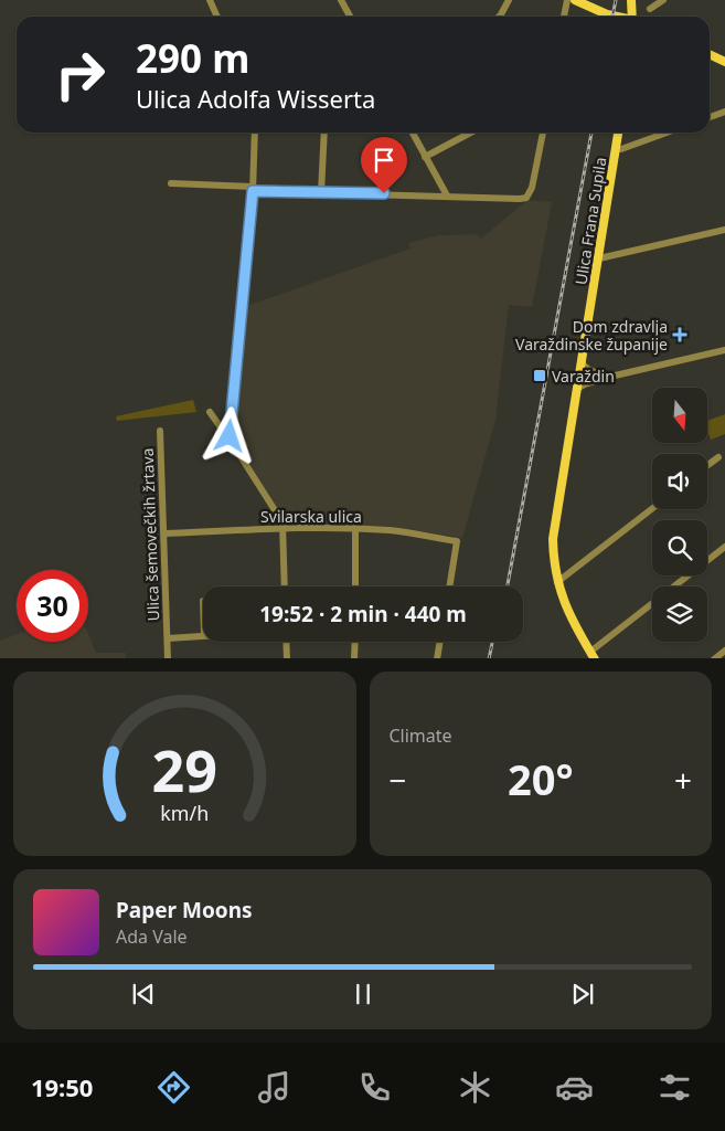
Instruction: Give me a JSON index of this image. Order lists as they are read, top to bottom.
{
  "streets": {
    "main road": ["Ulica Frana Supila"],
    "street": ["Svilarska ulica", "Ulica šemovečkih žrtava"]
  },
  "crossings": [
    ["Svilarska ulica", "Ulica šemovečkih žrtava"]
  ],
  "places": {
    "health": ["Dom zdravlja Varaždinske županije"],
    "transit": ["Varaždin"]
  },
  "north": "bottom",
  "page": {
    "turn": ["290 m", "Ulica Adolfa Wisserta"],
    "limit": "30",
    "trip": "19:52 · 2 min · 440 m",
    "tile": "Climate",
    "heat": ["−", "20°", "+"],
    "song": ["Paper Moons", "Ada Vale"],
    "tabs": "19:50",
    "gauge": ["29", "km/h"]
  }
}
